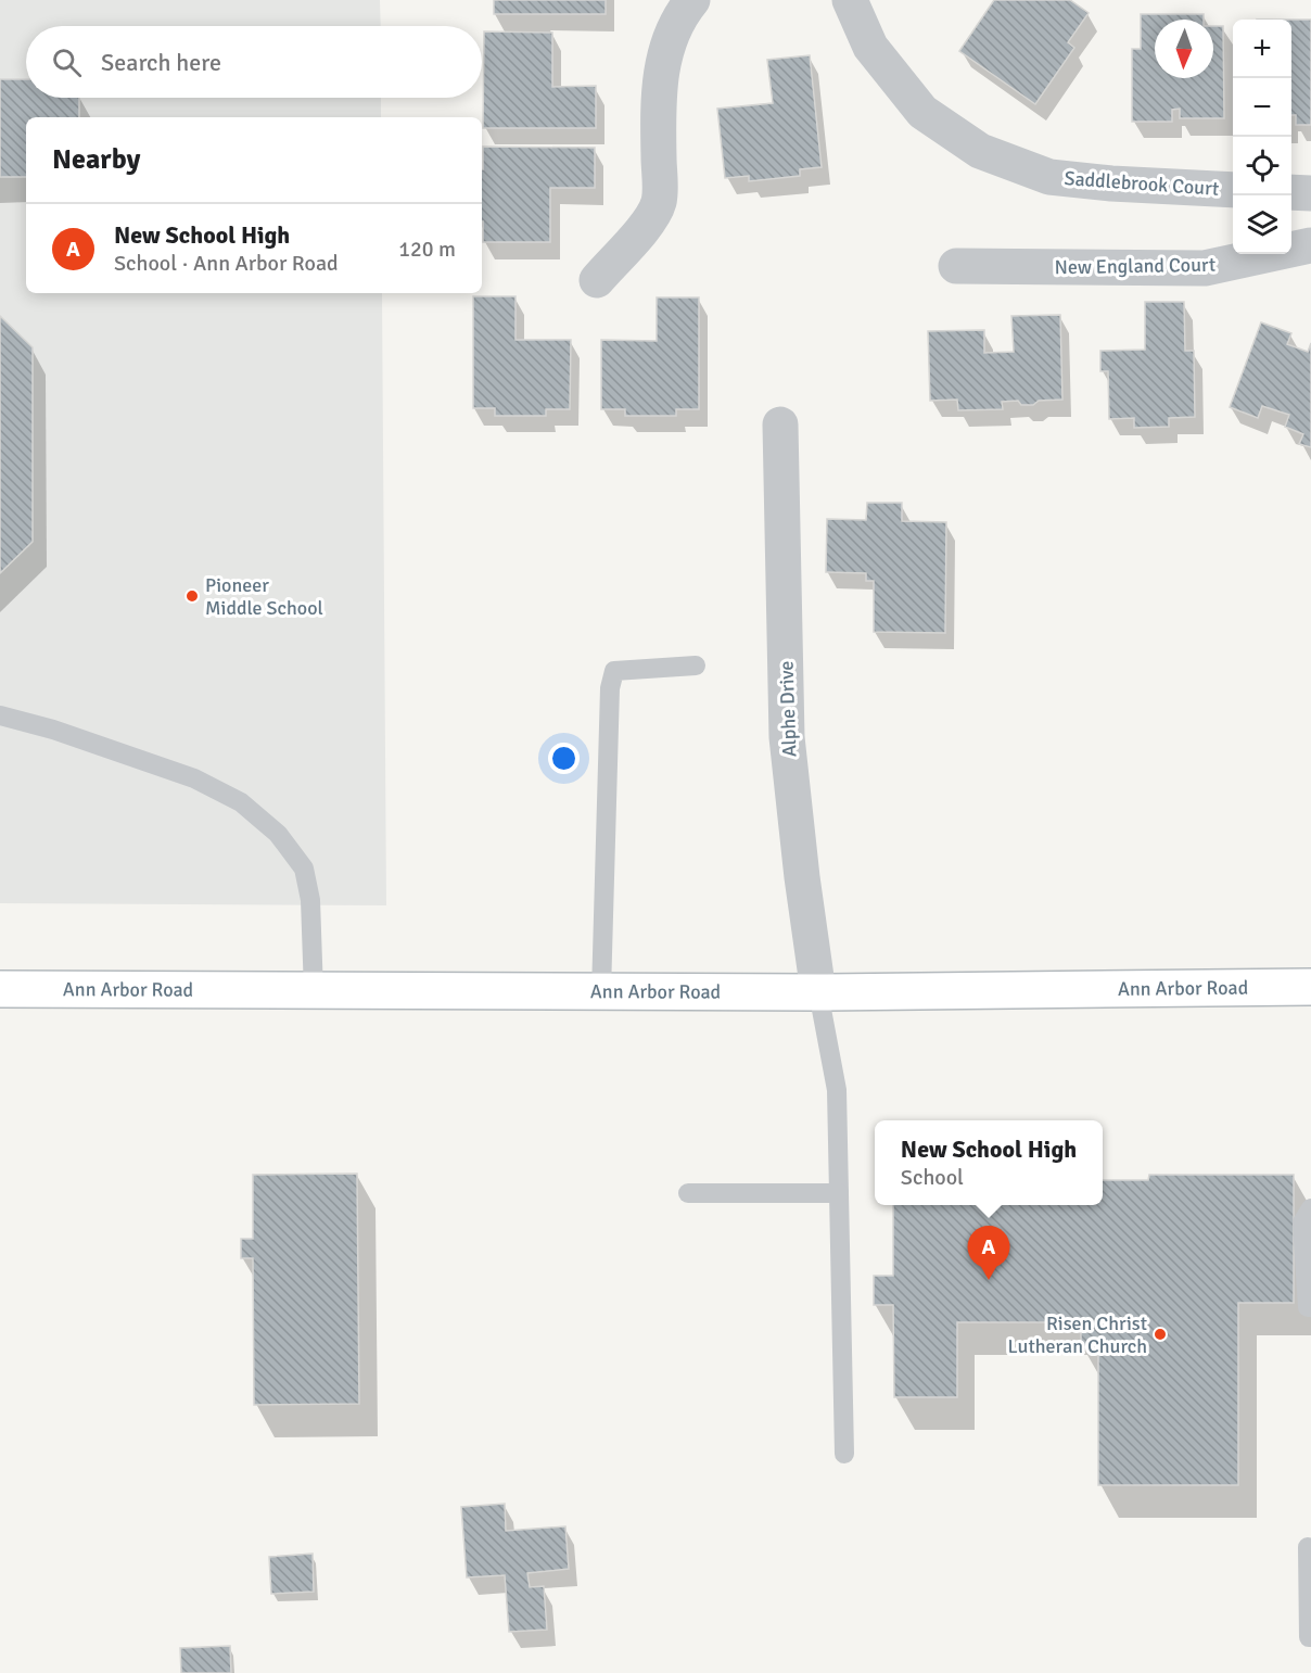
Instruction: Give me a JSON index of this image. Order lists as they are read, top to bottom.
{
  "streets": {
    "main road": ["Ann Arbor Road"],
    "street": ["Saddlebrook Court", "New England Court", "Alphe Drive"]
  },
  "crossings": [
    ["Alphe Drive", "Ann Arbor Road"]
  ],
  "places": ["Pioneer Middle School", "Risen Christ Lutheran Church"],
  "north": "bottom",
  "page": {
    "map_buttons": ["+", "−"],
    "search": "Search here",
    "heading": "Nearby",
    "list": [
      {
        "mark": "A",
        "name": "New School High",
        "note": "School · Ann Arbor Road",
        "value": "120 m"
      }
    ],
    "popup": ["New School High", "School"],
    "pins": "A"
  }
}
